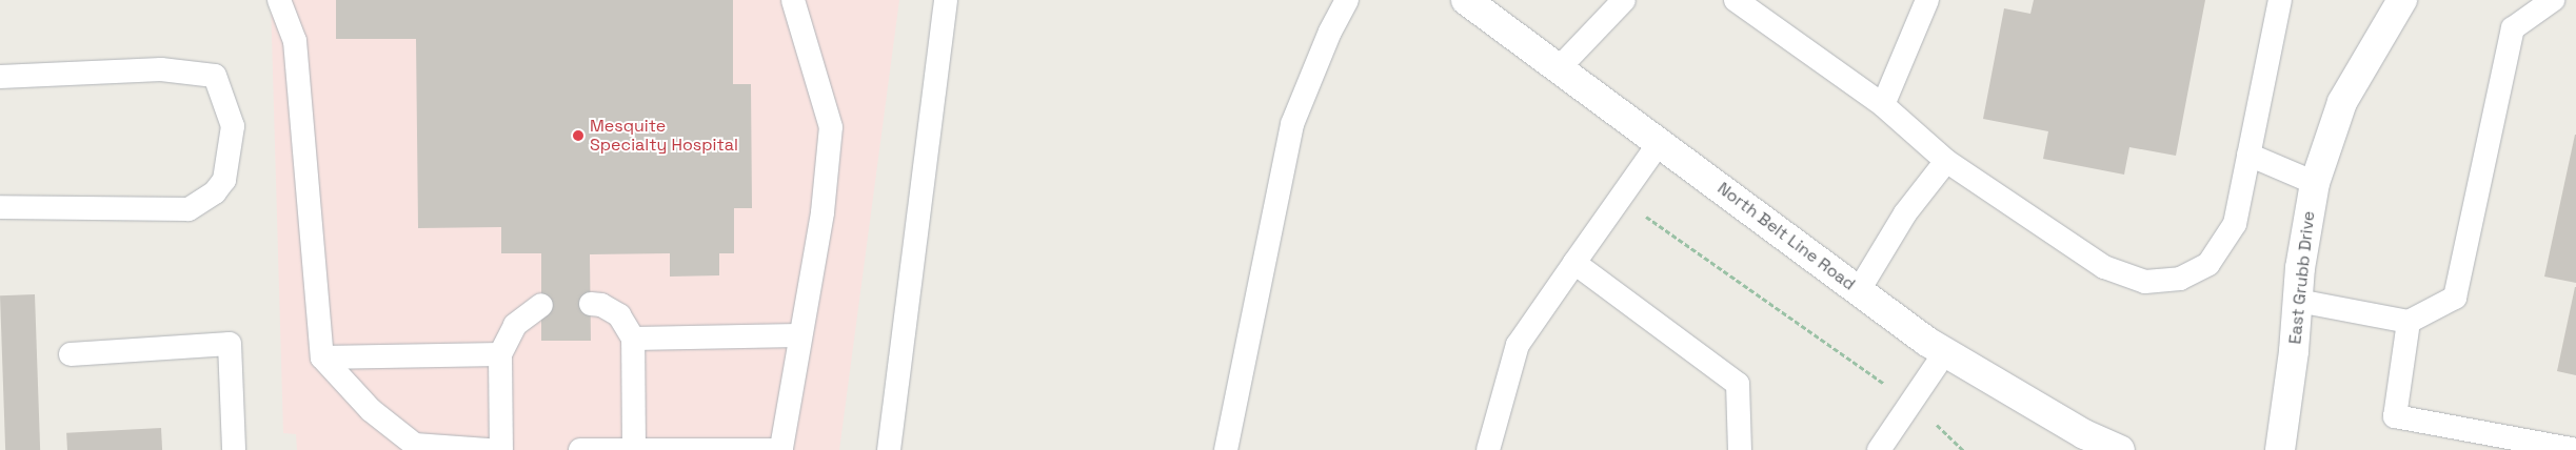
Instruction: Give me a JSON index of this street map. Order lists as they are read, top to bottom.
{
  "streets": {
    "street": ["North Belt Line Road", "East Grubb Drive"]
  },
  "places": ["Mesquite Specialty Hospital"]
}
